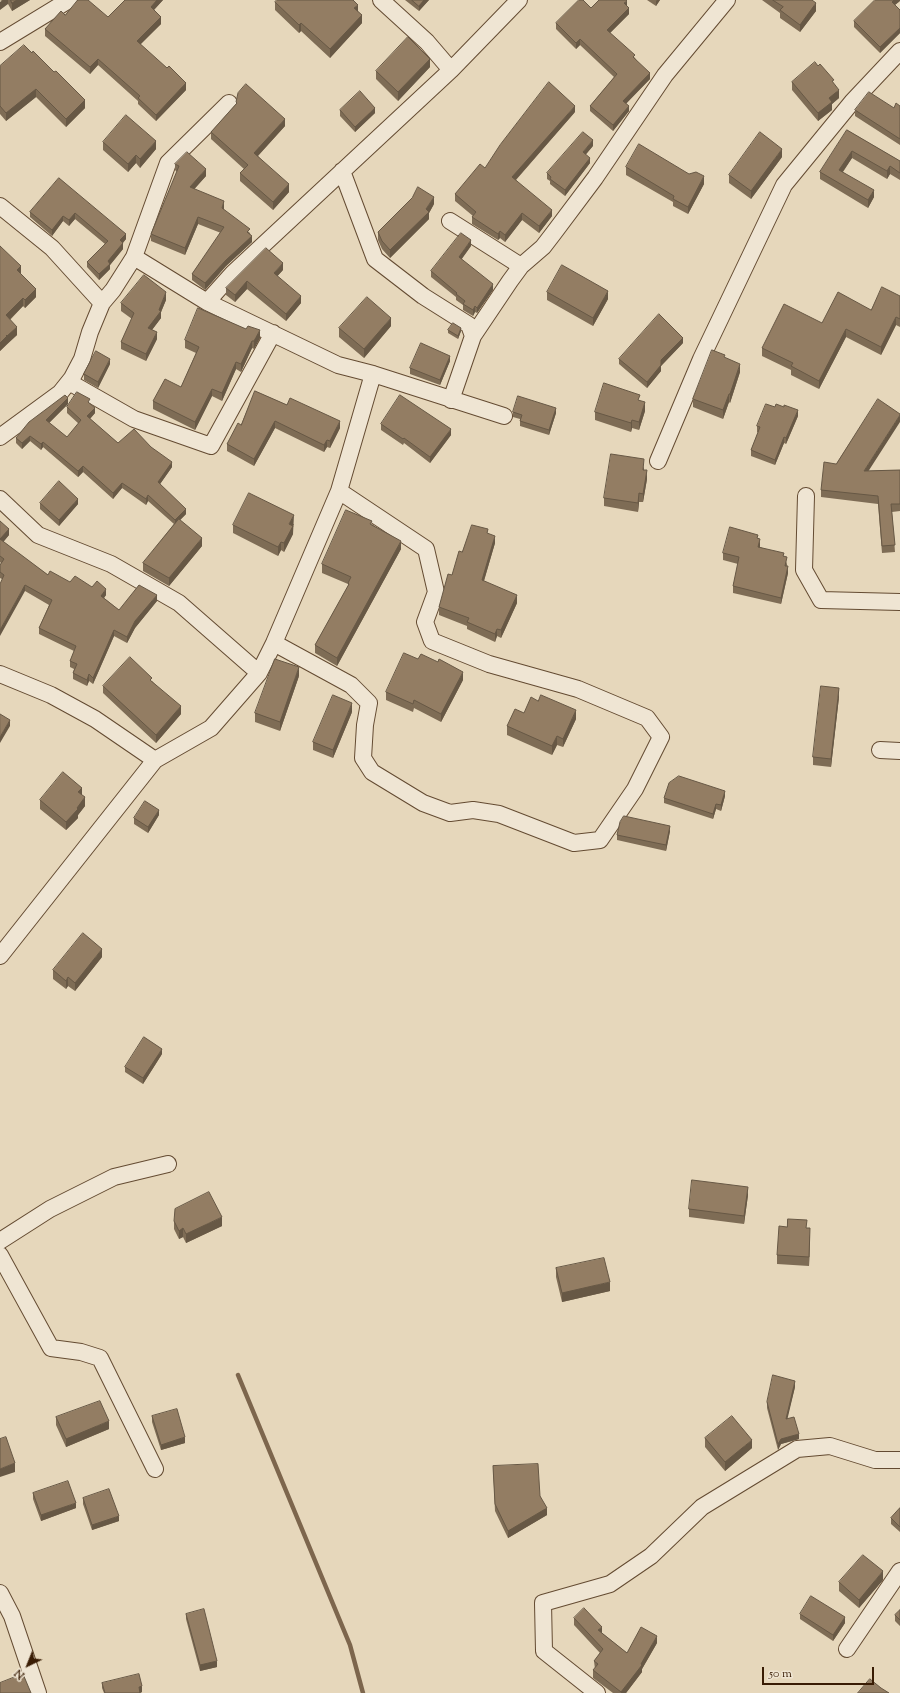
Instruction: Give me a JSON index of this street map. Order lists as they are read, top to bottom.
{
  "scale_bar": "50 m",
  "north": "bottom left"
}
